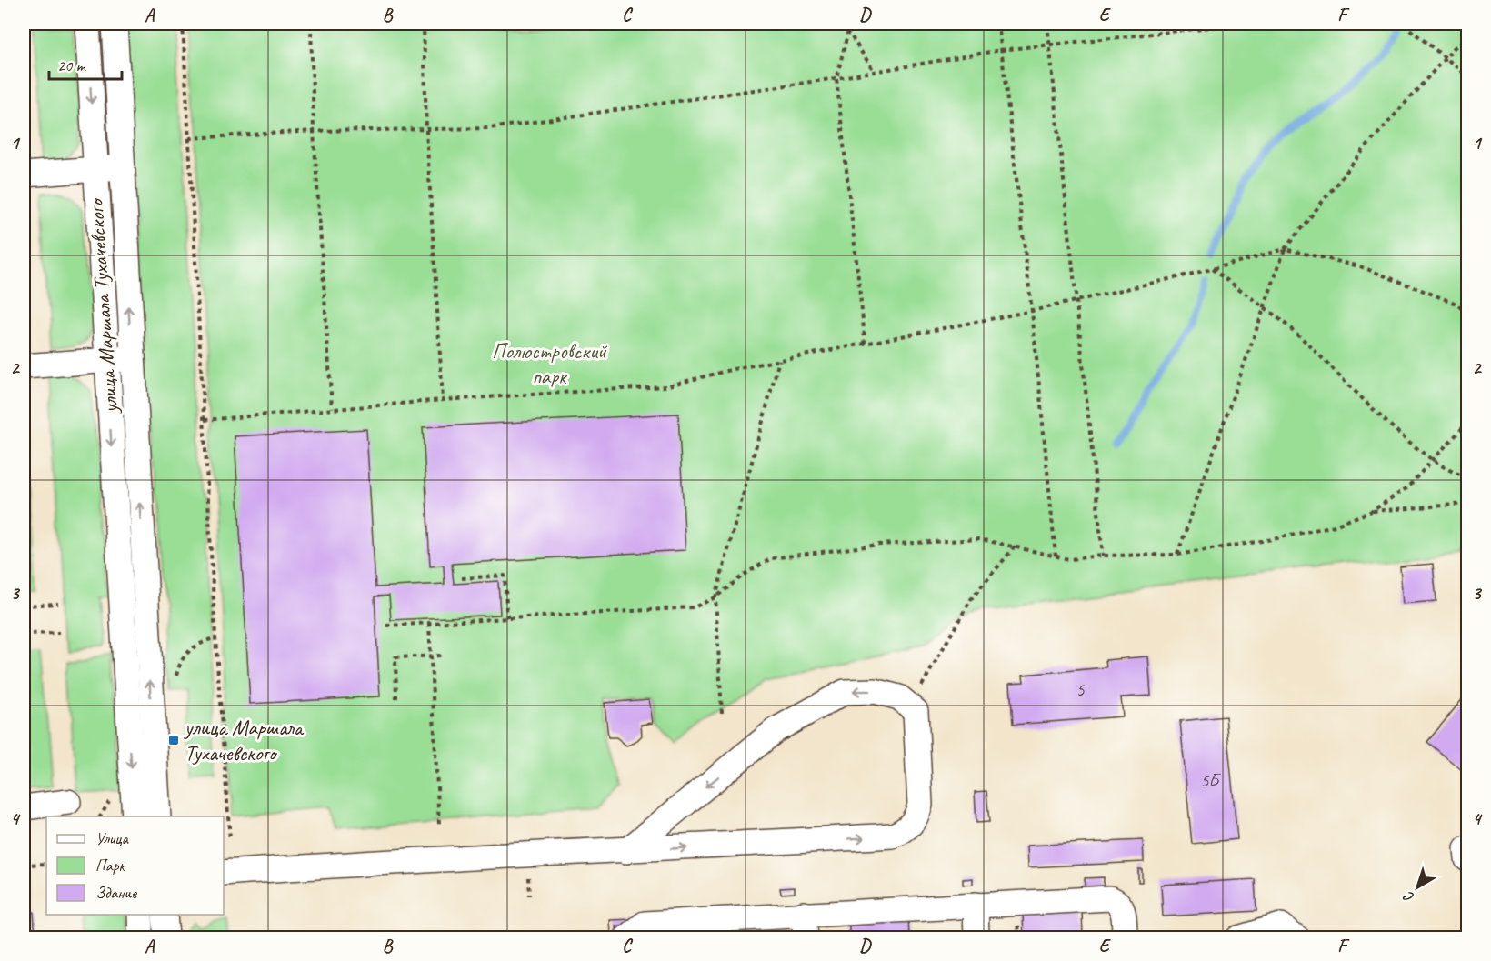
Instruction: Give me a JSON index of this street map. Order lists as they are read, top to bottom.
{
  "streets": {
    "street": ["улица Маршала Тухачевского"]
  },
  "parks": ["Полюстровский парк"],
  "places": {
    "transit": ["улица Маршала Тухачевского"]
  },
  "house_numbers": ["5", "5Б"],
  "legend": ["Улица", "Парк", "Здание"],
  "scale_bar": "20 m",
  "north": "bottom left",
  "grid": {
    "columns": [
      "A",
      "B",
      "C",
      "D",
      "E",
      "F"
    ],
    "rows": [
      "1",
      "2",
      "3",
      "4"
    ]
  }
}
